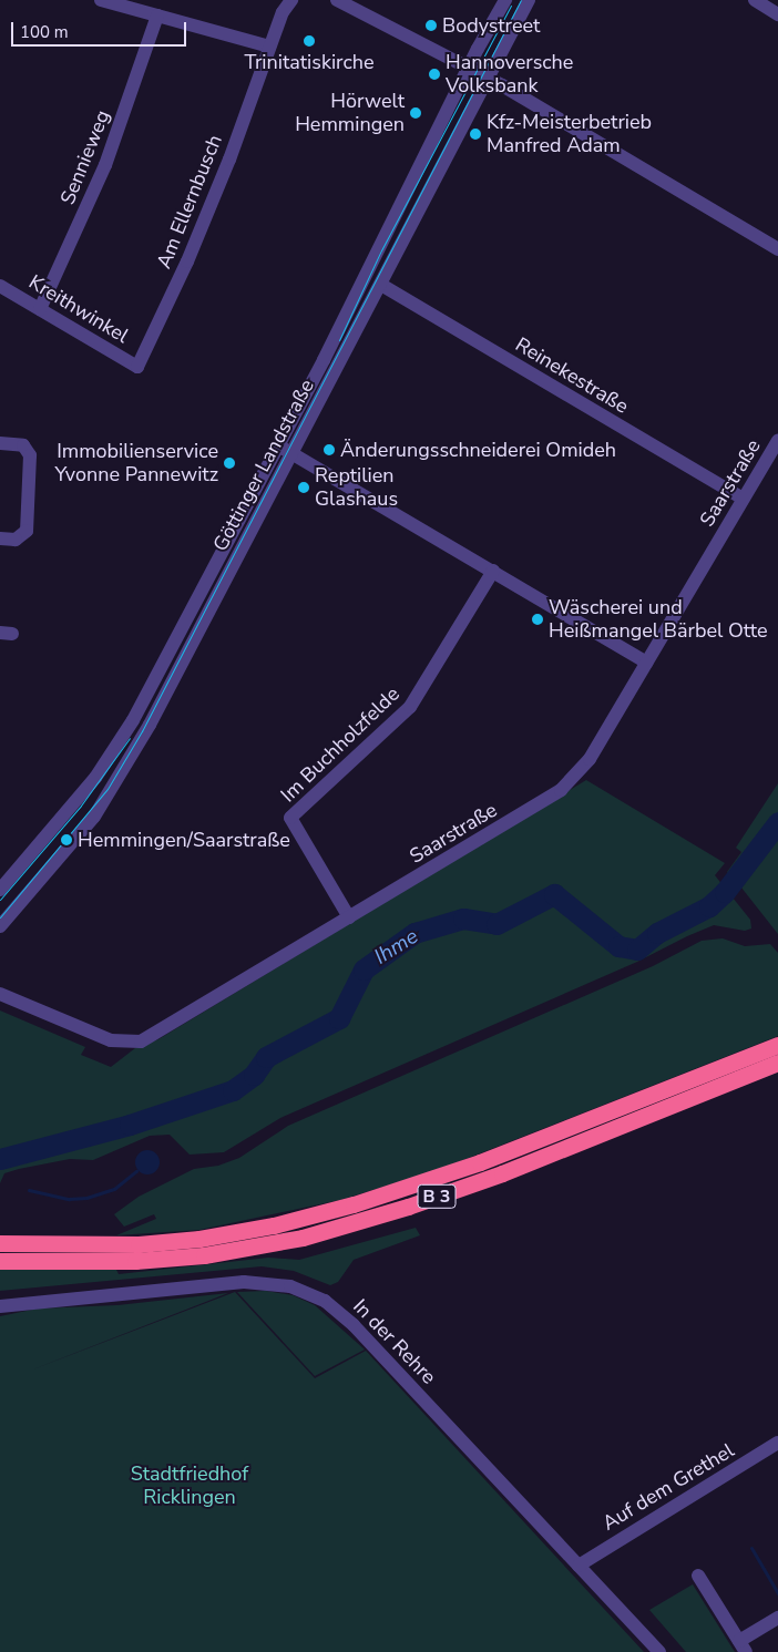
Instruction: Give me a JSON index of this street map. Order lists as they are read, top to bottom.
{
  "streets": {
    "highway": ["B 3"],
    "street": [
      "Sennieweg",
      "Am Ellernbusch",
      "Kreithwinkel",
      "Reinekestraße",
      "Göttinger Landstraße",
      "Saarstraße",
      "Im Buchholzfelde",
      "In der Rehre",
      "Auf dem Grethel"
    ]
  },
  "crossings": [
    ["Sennieweg", "Kreithwinkel"],
    ["Am Ellernbusch", "Kreithwinkel"],
    ["Reinekestraße", "Göttinger Landstraße"],
    ["Reinekestraße", "Saarstraße"],
    ["Saarstraße", "Im Buchholzfelde"],
    ["In der Rehre", "Auf dem Grethel"]
  ],
  "water": ["Ihme"],
  "parks": ["Stadtfriedhof Ricklingen"],
  "places": [
    "Bodystreet",
    "Trinitatiskirche",
    "Hannoversche Volksbank",
    "Hörwelt Hemmingen",
    "Kfz-Meisterbetrieb Manfred Adam",
    "Änderungsschneiderei Omideh",
    "Immobilienservice Yvonne Pannewitz",
    "Reptilien Glashaus",
    "Wäscherei und Heißmangel Bärbel Otte",
    "Hemmingen/Saarstraße"
  ],
  "scale_bar": "100 m"
}
